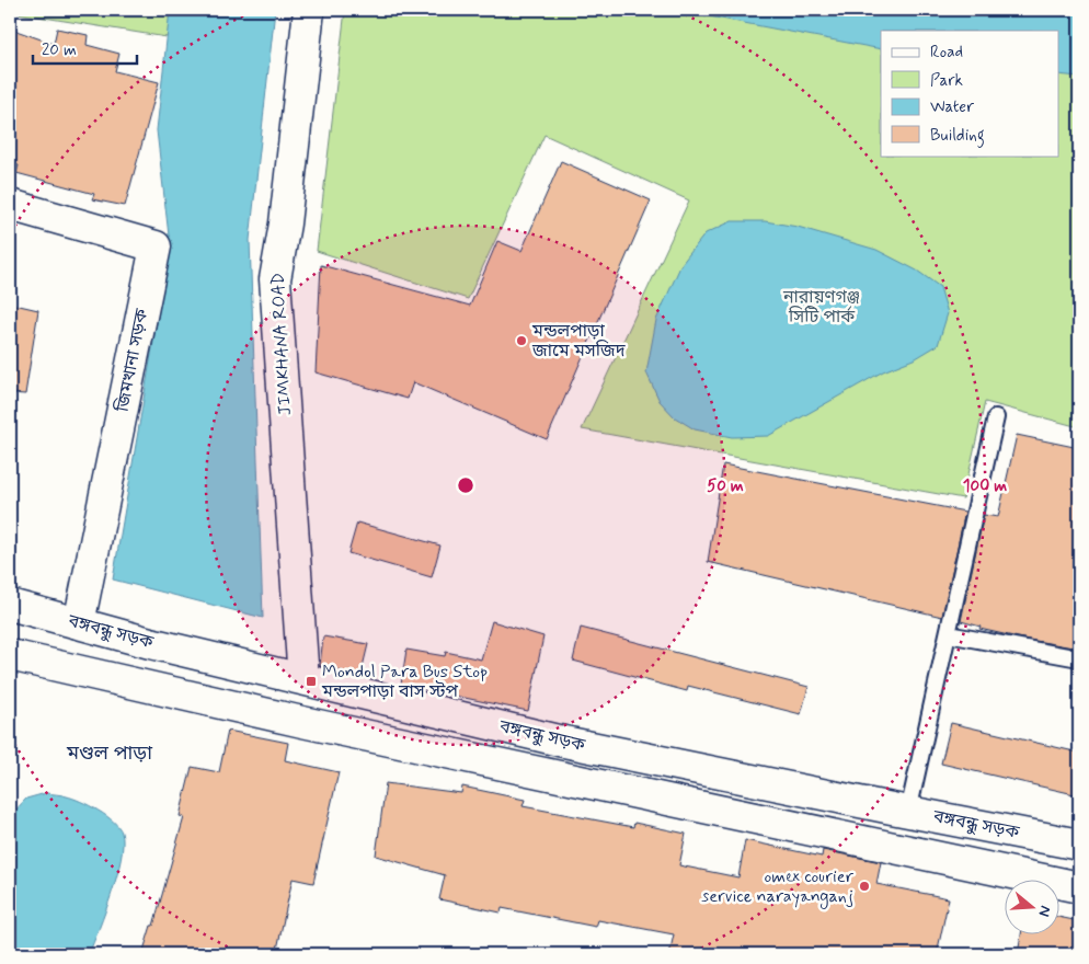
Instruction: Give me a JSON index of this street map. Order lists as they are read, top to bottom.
{
  "streets": {
    "main road": ["JIMKHANA ROAD", "জিমখানা সড়ক", "বঙ্গবন্ধু সড়ক"]
  },
  "crossings": [
    ["JIMKHANA ROAD", "বঙ্গবন্ধু সড়ক"],
    ["জিমখানা সড়ক", "বঙ্গবন্ধু সড়ক"]
  ],
  "districts": ["মণ্ডল পাড়া"],
  "parks": ["নারায়ণগঞ্জ সিটি পার্ক"],
  "places": {
    "other": ["মন্ডলপাড়া জামে মসজিদ", "omex courier service narayanganj"],
    "transit": ["Mondol Para Bus Stop মন্ডলপাড়া বাস স্টপ"]
  },
  "legend": [
    "Road",
    "Park",
    "Water",
    "Building"
  ],
  "scale_bar": "20 m",
  "north": "right",
  "rings": ["50 m", "100 m"]
}
